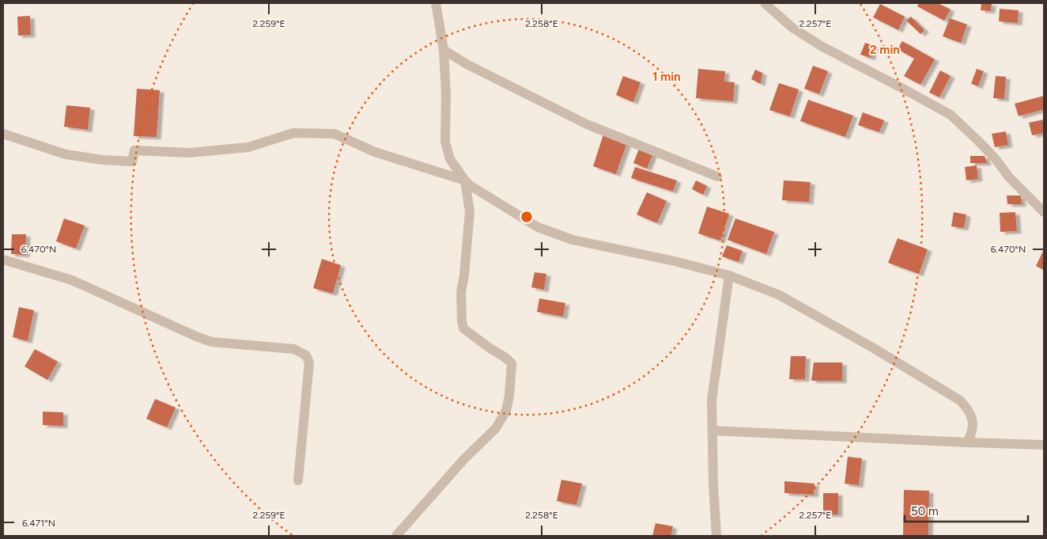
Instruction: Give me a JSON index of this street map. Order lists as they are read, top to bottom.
{
  "scale_bar": "50 m",
  "coordinates": [
    "2.259°E",
    "2.258°E",
    "2.257°E",
    "6.470°N",
    "6.471°N"
  ],
  "rings": ["2 min", "1 min"]
}
